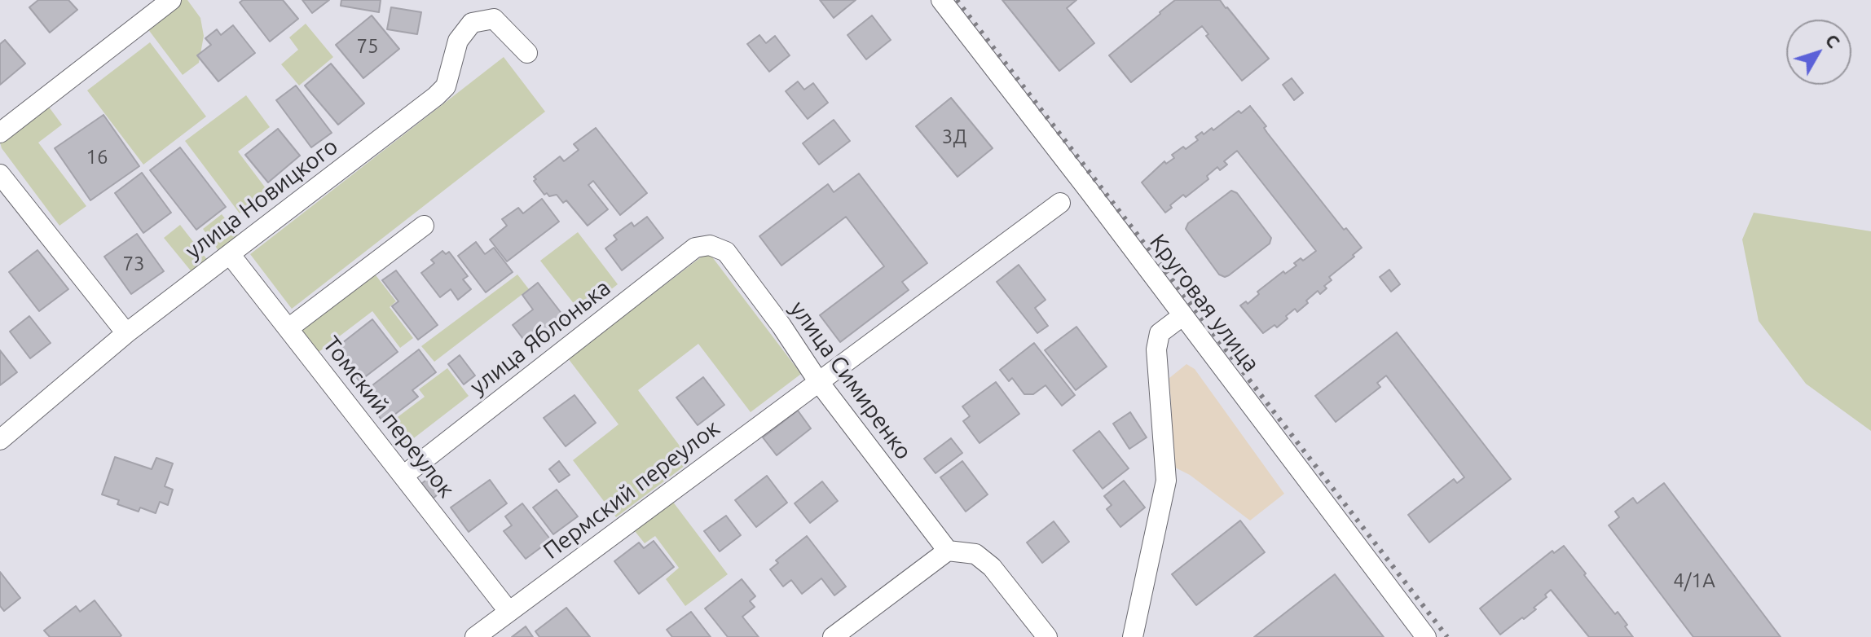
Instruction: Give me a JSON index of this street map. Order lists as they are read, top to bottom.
{
  "streets": {
    "street": [
      "улица Новицкого",
      "Круговая улица",
      "улица Яблонька",
      "улица Симиренко",
      "Томский переулок",
      "Пермский переулок"
    ]
  },
  "crossings": [
    ["улица Новицкого", "Томский переулок"],
    ["улица Яблонька", "улица Симиренко"],
    ["улица Яблонька", "Томский переулок"],
    ["улица Симиренко", "Пермский переулок"],
    ["Томский переулок", "Пермский переулок"]
  ],
  "house_numbers": [
    "75",
    "3Д",
    "16",
    "73",
    "4/1А"
  ],
  "north": "top right"
}
